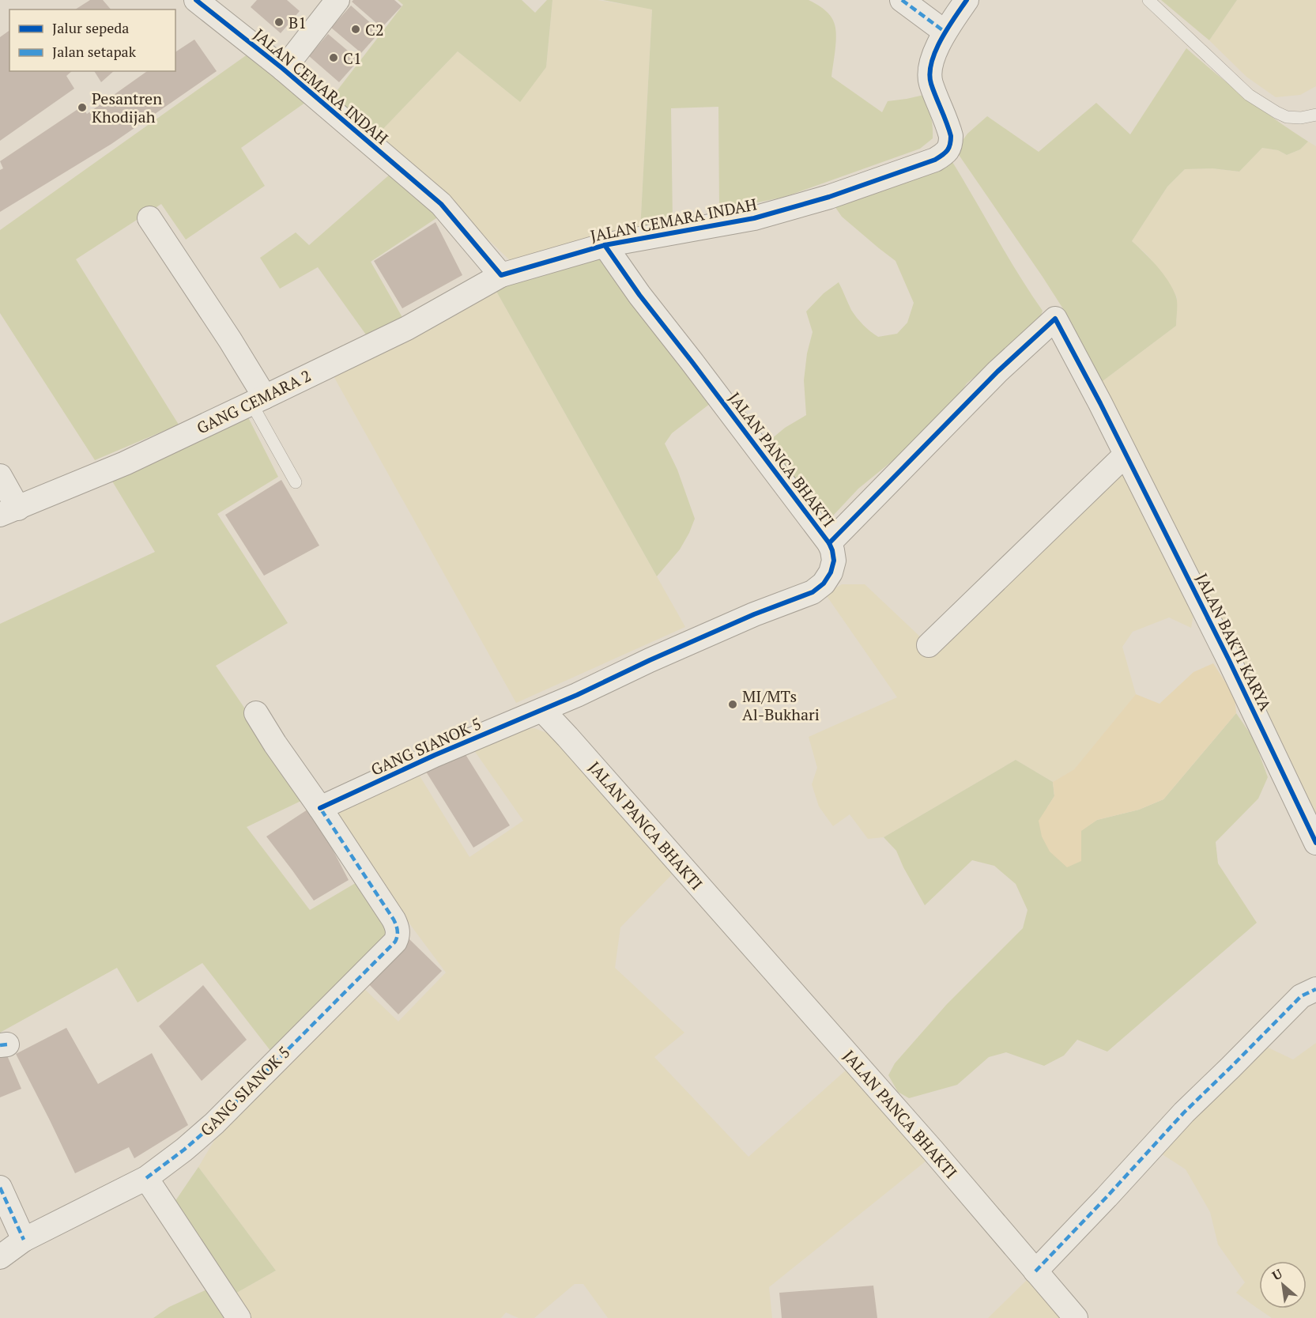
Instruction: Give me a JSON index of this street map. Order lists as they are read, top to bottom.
{
  "streets": {
    "street": [
      "JALAN CEMARA INDAH",
      "GANG CEMARA 2",
      "JALAN PANCA BHAKTI",
      "JALAN BAKTI KARYA",
      "GANG SIANOK 5"
    ]
  },
  "crossings": [
    ["JALAN CEMARA INDAH", "GANG CEMARA 2"],
    ["JALAN CEMARA INDAH", "JALAN PANCA BHAKTI"],
    ["JALAN PANCA BHAKTI", "JALAN BAKTI KARYA"],
    ["JALAN PANCA BHAKTI", "GANG SIANOK 5"]
  ],
  "places": [
    "B1",
    "C2",
    "C1",
    "Pesantren Khodijah",
    "MI/MTs Al-Bukhari"
  ],
  "legend": ["Jalur sepeda", "Jalan setapak"],
  "north": "top left"
}
